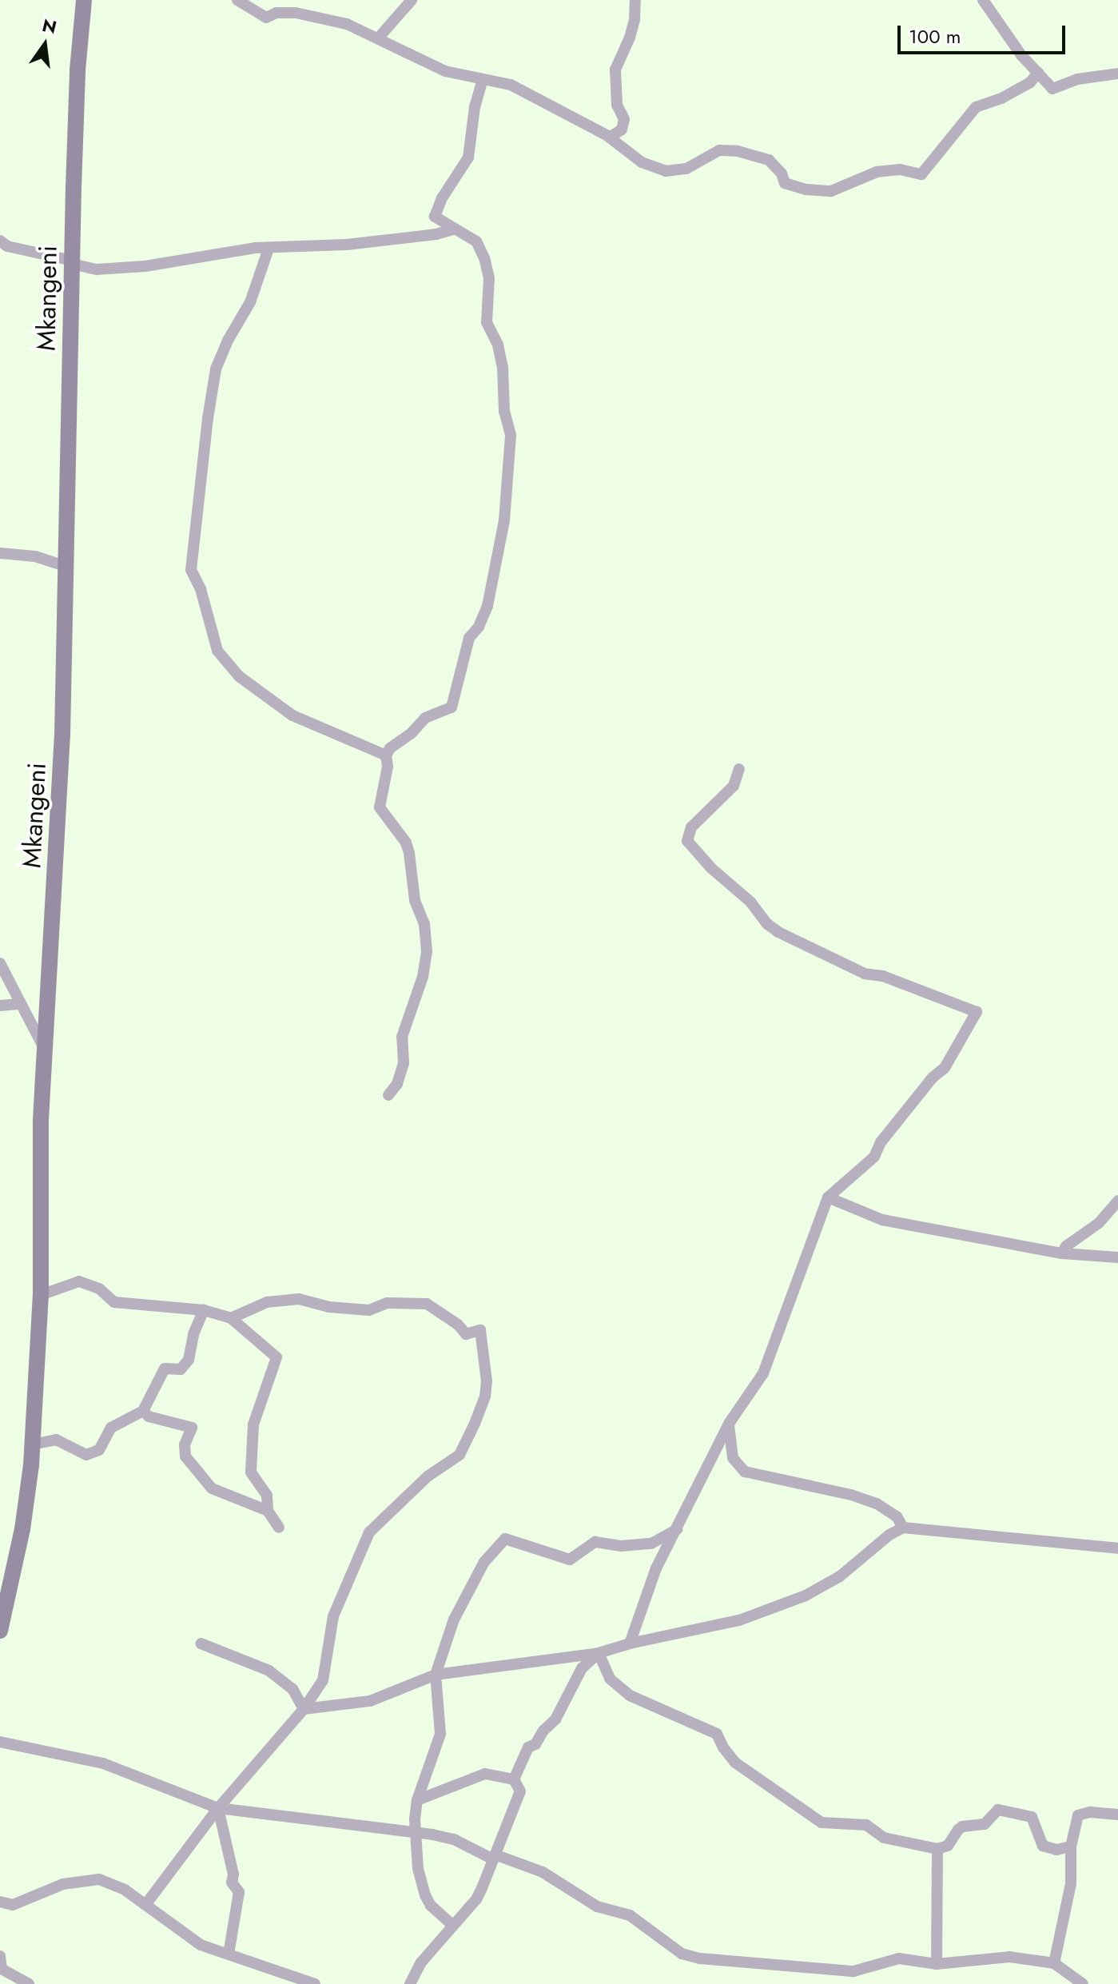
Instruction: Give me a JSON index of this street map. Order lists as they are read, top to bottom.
{
  "streets": {
    "street": ["Mkangeni"]
  },
  "scale_bar": "100 m",
  "north": "top"
}
